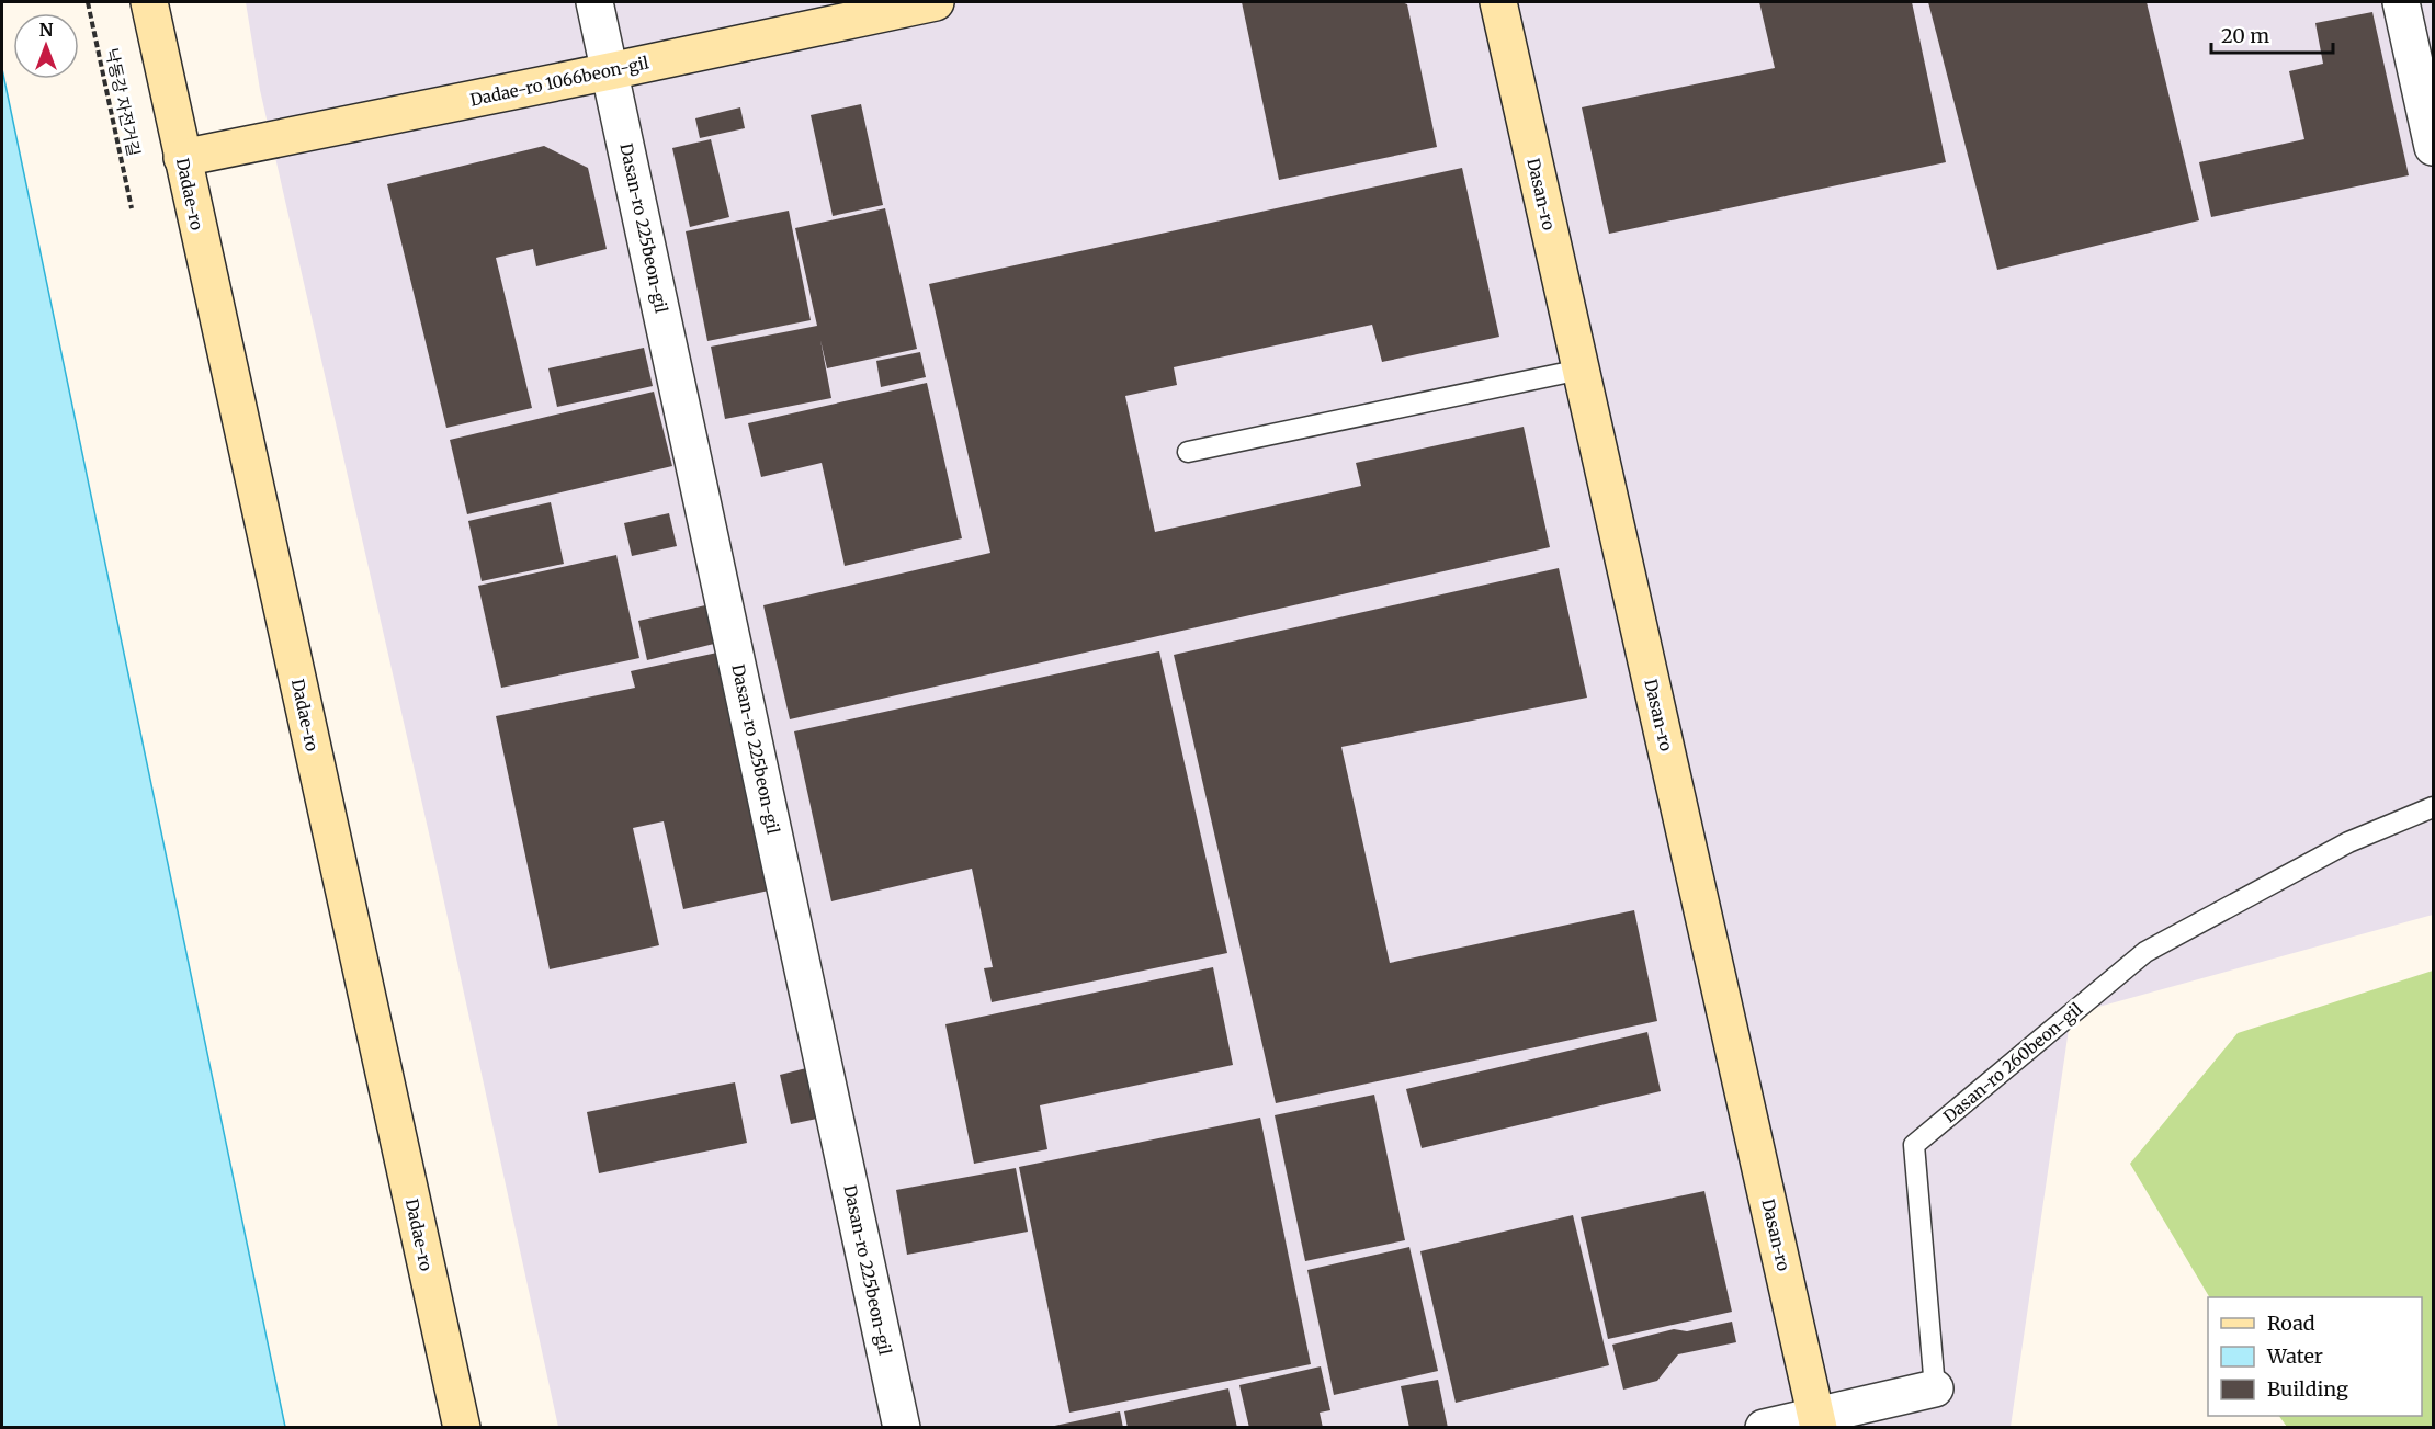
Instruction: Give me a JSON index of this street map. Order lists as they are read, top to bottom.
{
  "streets": {
    "street": [
      "Dadae-ro 1066beon-gil",
      "Dadae-ro",
      "Dasan-ro",
      "Dasan-ro 225beon-gil",
      "Dasan-ro 260beon-gil"
    ],
    "path": ["낙동강 자전거길"]
  },
  "crossings": [
    ["Dadae-ro 1066beon-gil", "Dadae-ro"],
    ["Dadae-ro 1066beon-gil", "Dasan-ro 225beon-gil"],
    ["Dasan-ro", "Dasan-ro 260beon-gil"]
  ],
  "legend": ["Road", "Water", "Building"],
  "scale_bar": "20 m",
  "north": "top"
}
